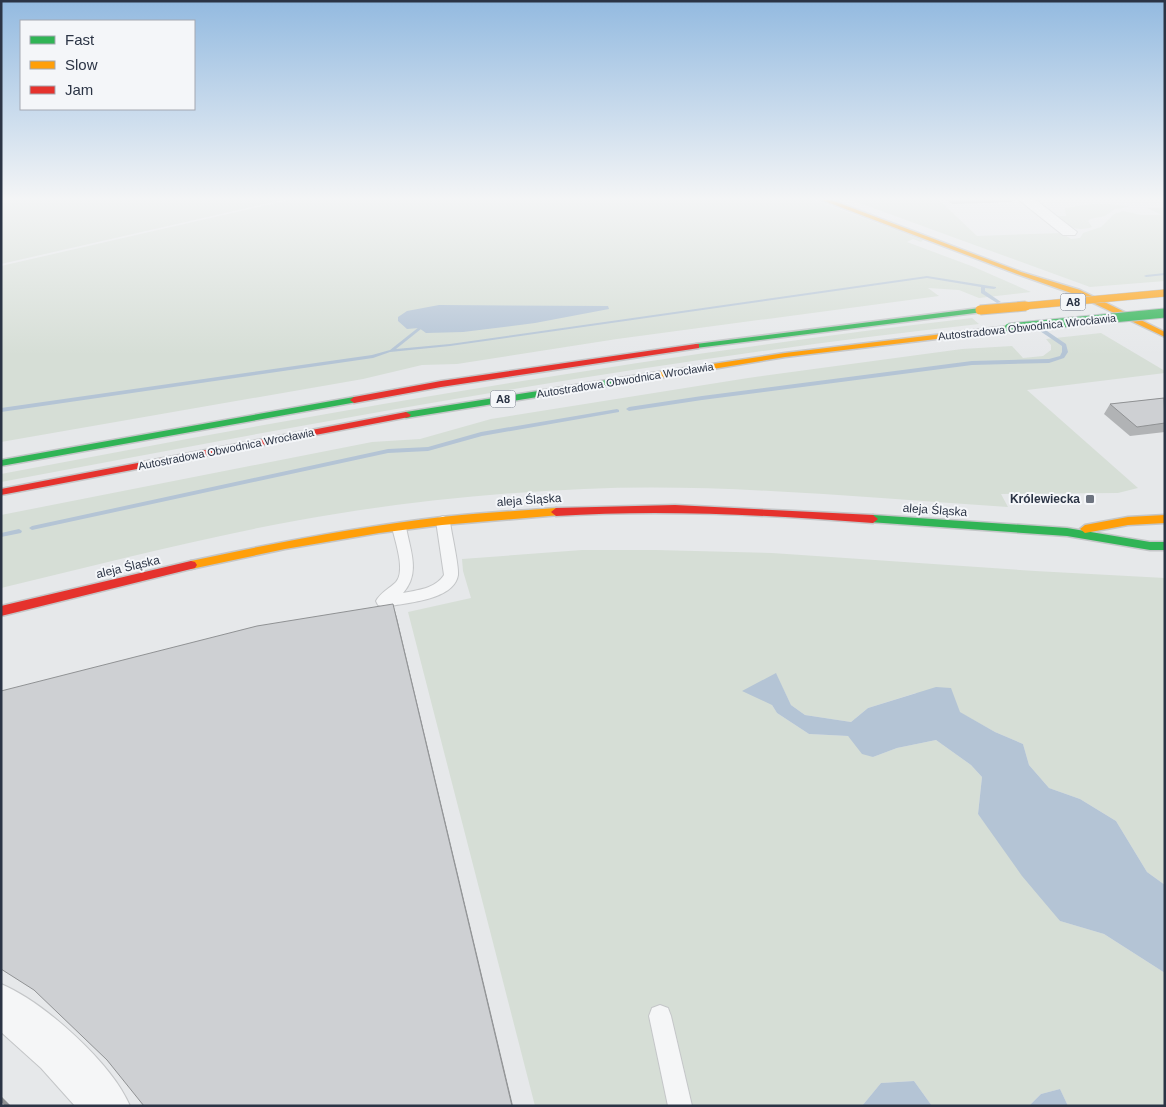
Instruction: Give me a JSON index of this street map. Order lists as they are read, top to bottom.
{
  "streets": {
    "main road": ["A8", "Autostradowa Obwodnica Wrocławia", "aleja Śląska"]
  },
  "places": {
    "transit": ["Królewiecka"]
  },
  "legend": ["Fast", "Slow", "Jam"]
}
